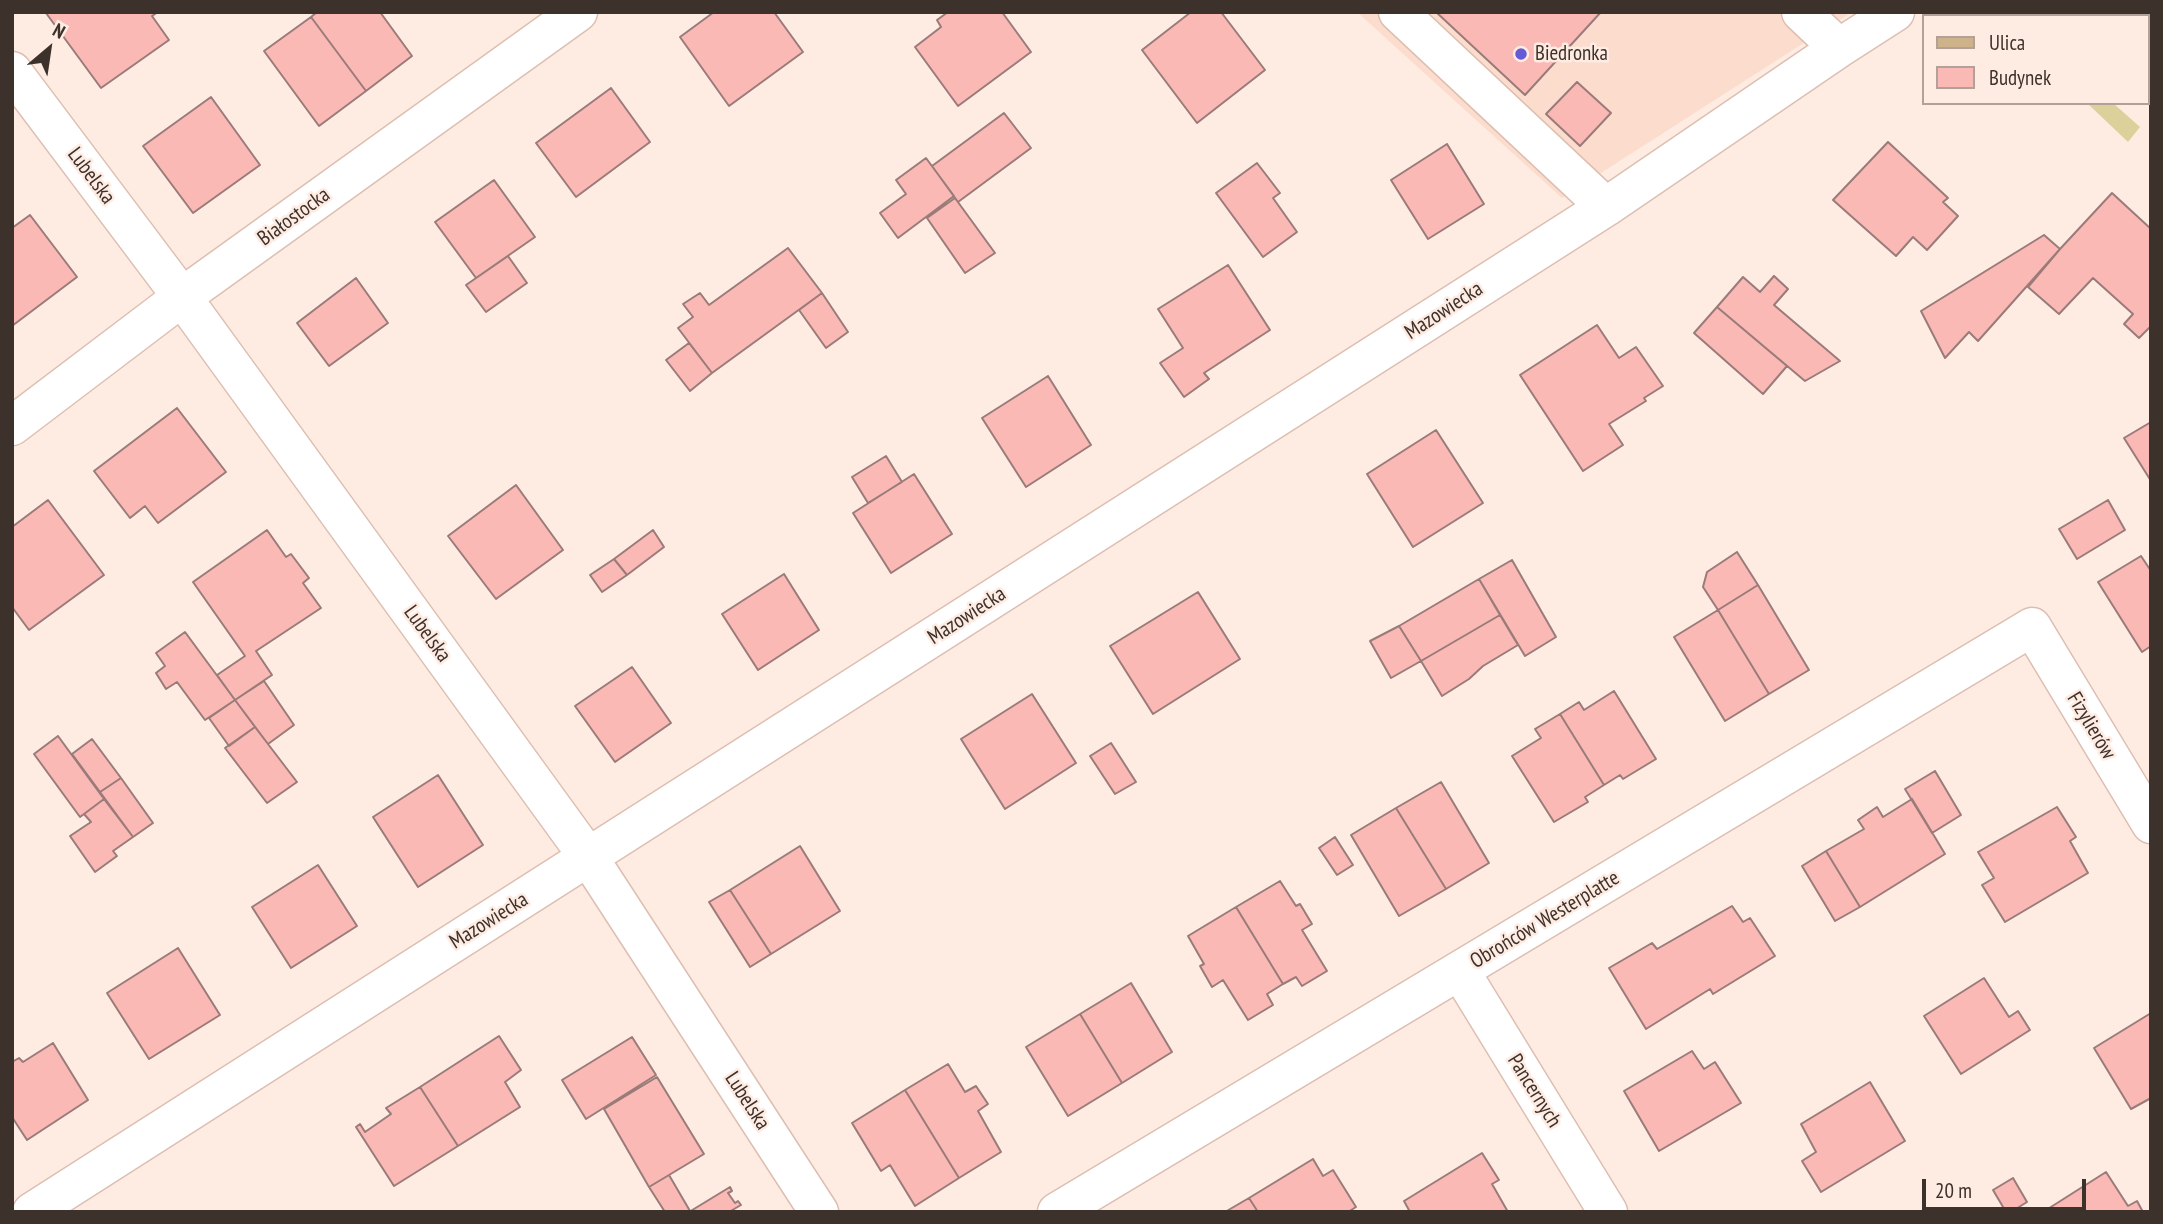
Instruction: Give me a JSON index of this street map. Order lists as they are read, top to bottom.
{
  "streets": {
    "street": [
      "Lubelska",
      "Białostocka",
      "Mazowiecka",
      "Fizylierów",
      "Obrońców Westerplatte",
      "Pancernych"
    ]
  },
  "crossings": [
    ["Lubelska", "Białostocka"],
    ["Lubelska", "Mazowiecka"],
    ["Fizylierów", "Obrońców Westerplatte"],
    ["Obrońców Westerplatte", "Pancernych"]
  ],
  "places": ["Biedronka"],
  "legend": ["Ulica", "Budynek"],
  "scale_bar": "20 m",
  "north": "top right"
}
